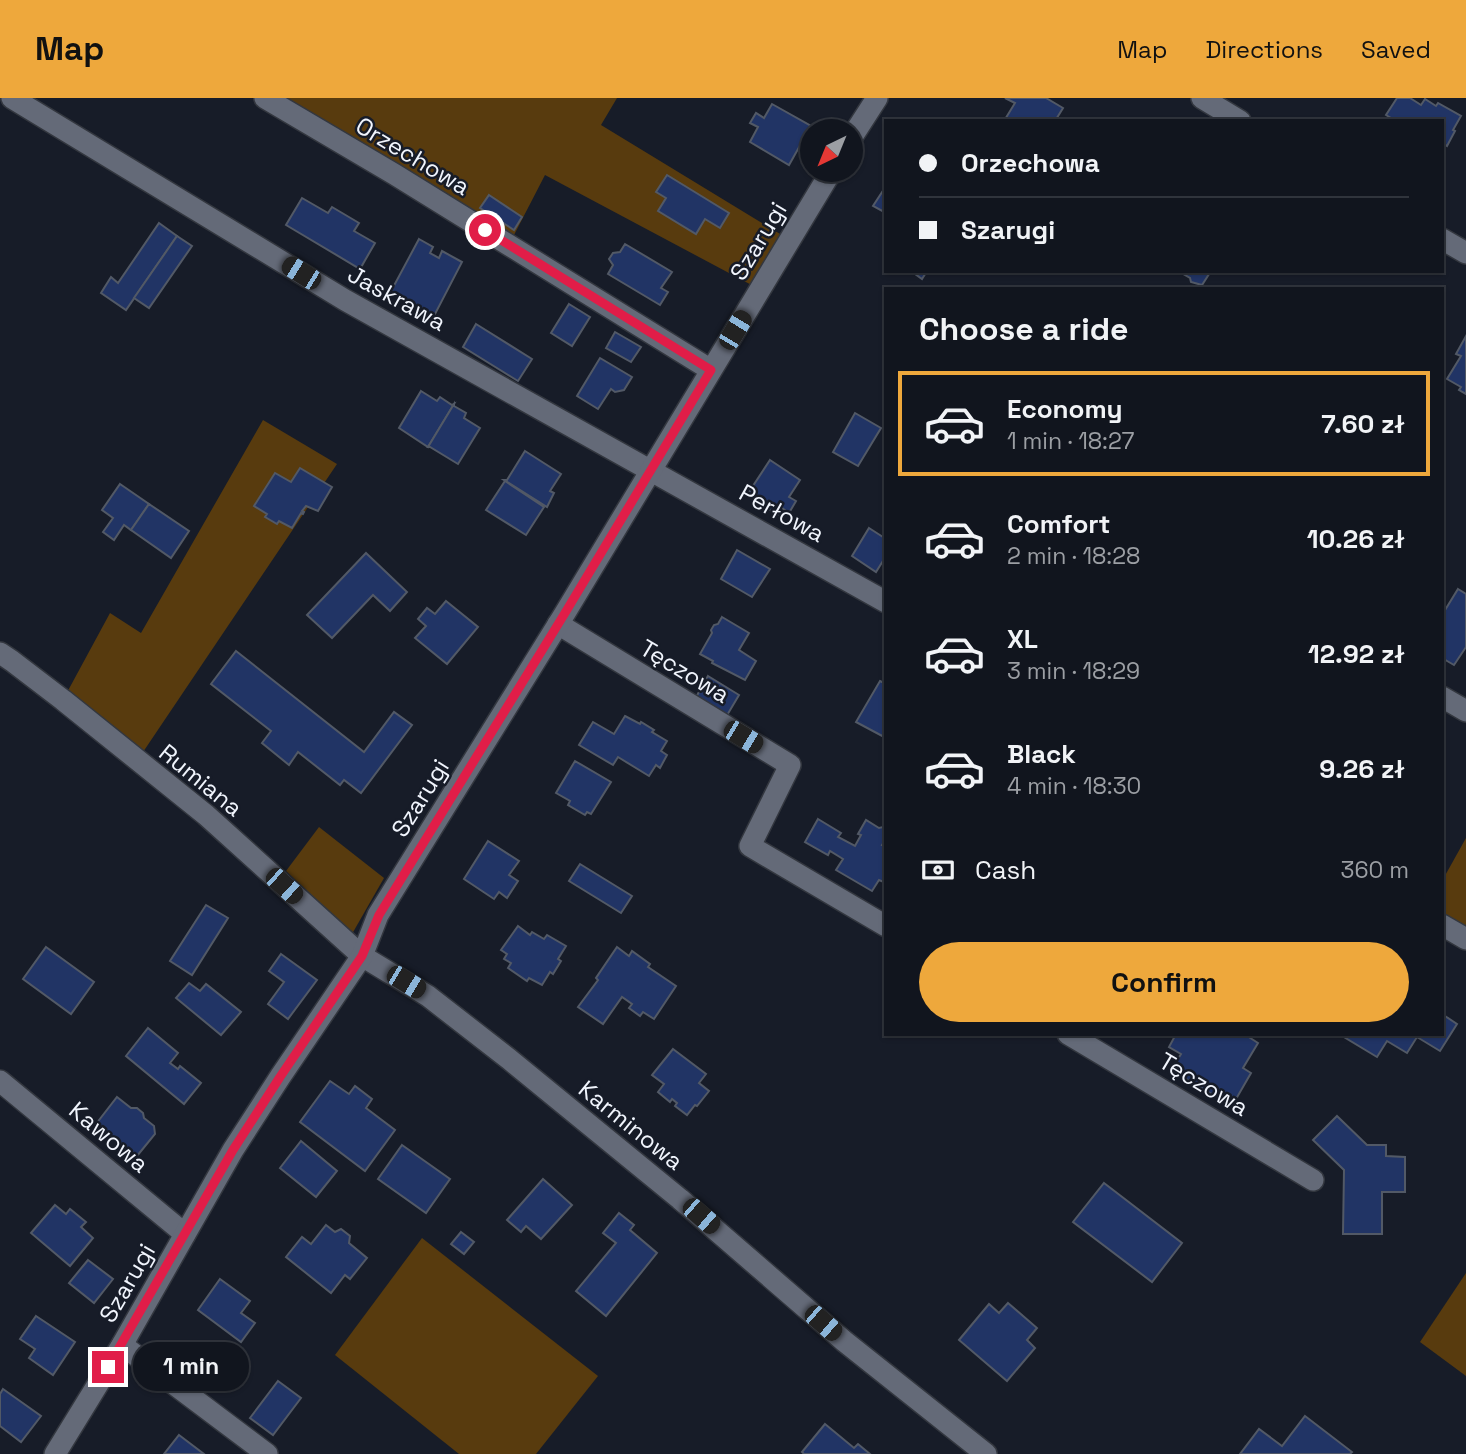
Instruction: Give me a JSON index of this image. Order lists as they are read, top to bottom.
{
  "streets": {
    "street": [
      "Orzechowa",
      "Szarugi",
      "Jaskrawa",
      "Perłowa",
      "Tęczowa",
      "Rumiana",
      "Karminowa",
      "Kawowa"
    ]
  },
  "crossings": [
    ["Orzechowa", "Szarugi"],
    ["Szarugi", "Jaskrawa"],
    ["Szarugi", "Perłowa"],
    ["Szarugi", "Tęczowa"],
    ["Szarugi", "Rumiana"],
    ["Szarugi", "Karminowa"],
    ["Szarugi", "Kawowa"],
    ["Jaskrawa", "Perłowa"],
    ["Rumiana", "Karminowa"]
  ],
  "north": "bottom left",
  "page": {
    "header": "Map",
    "nav": ["Map", "Directions", "Saved"],
    "banner": ["Orzechowa", "Szarugi"],
    "heading": "Choose a ride",
    "list": [
      {
        "name": "Economy",
        "note": "1 min · 18:27",
        "value": "7.60 zł"
      },
      {
        "name": "Comfort",
        "note": "2 min · 18:28",
        "value": "10.26 zł"
      },
      {
        "name": "XL",
        "note": "3 min · 18:29",
        "value": "12.92 zł"
      },
      {
        "name": "Black",
        "note": "4 min · 18:30",
        "value": "9.26 zł"
      }
    ],
    "pay": ["Cash", "360 m"],
    "buttons": "Confirm",
    "bubble": "1 min"
  }
}
